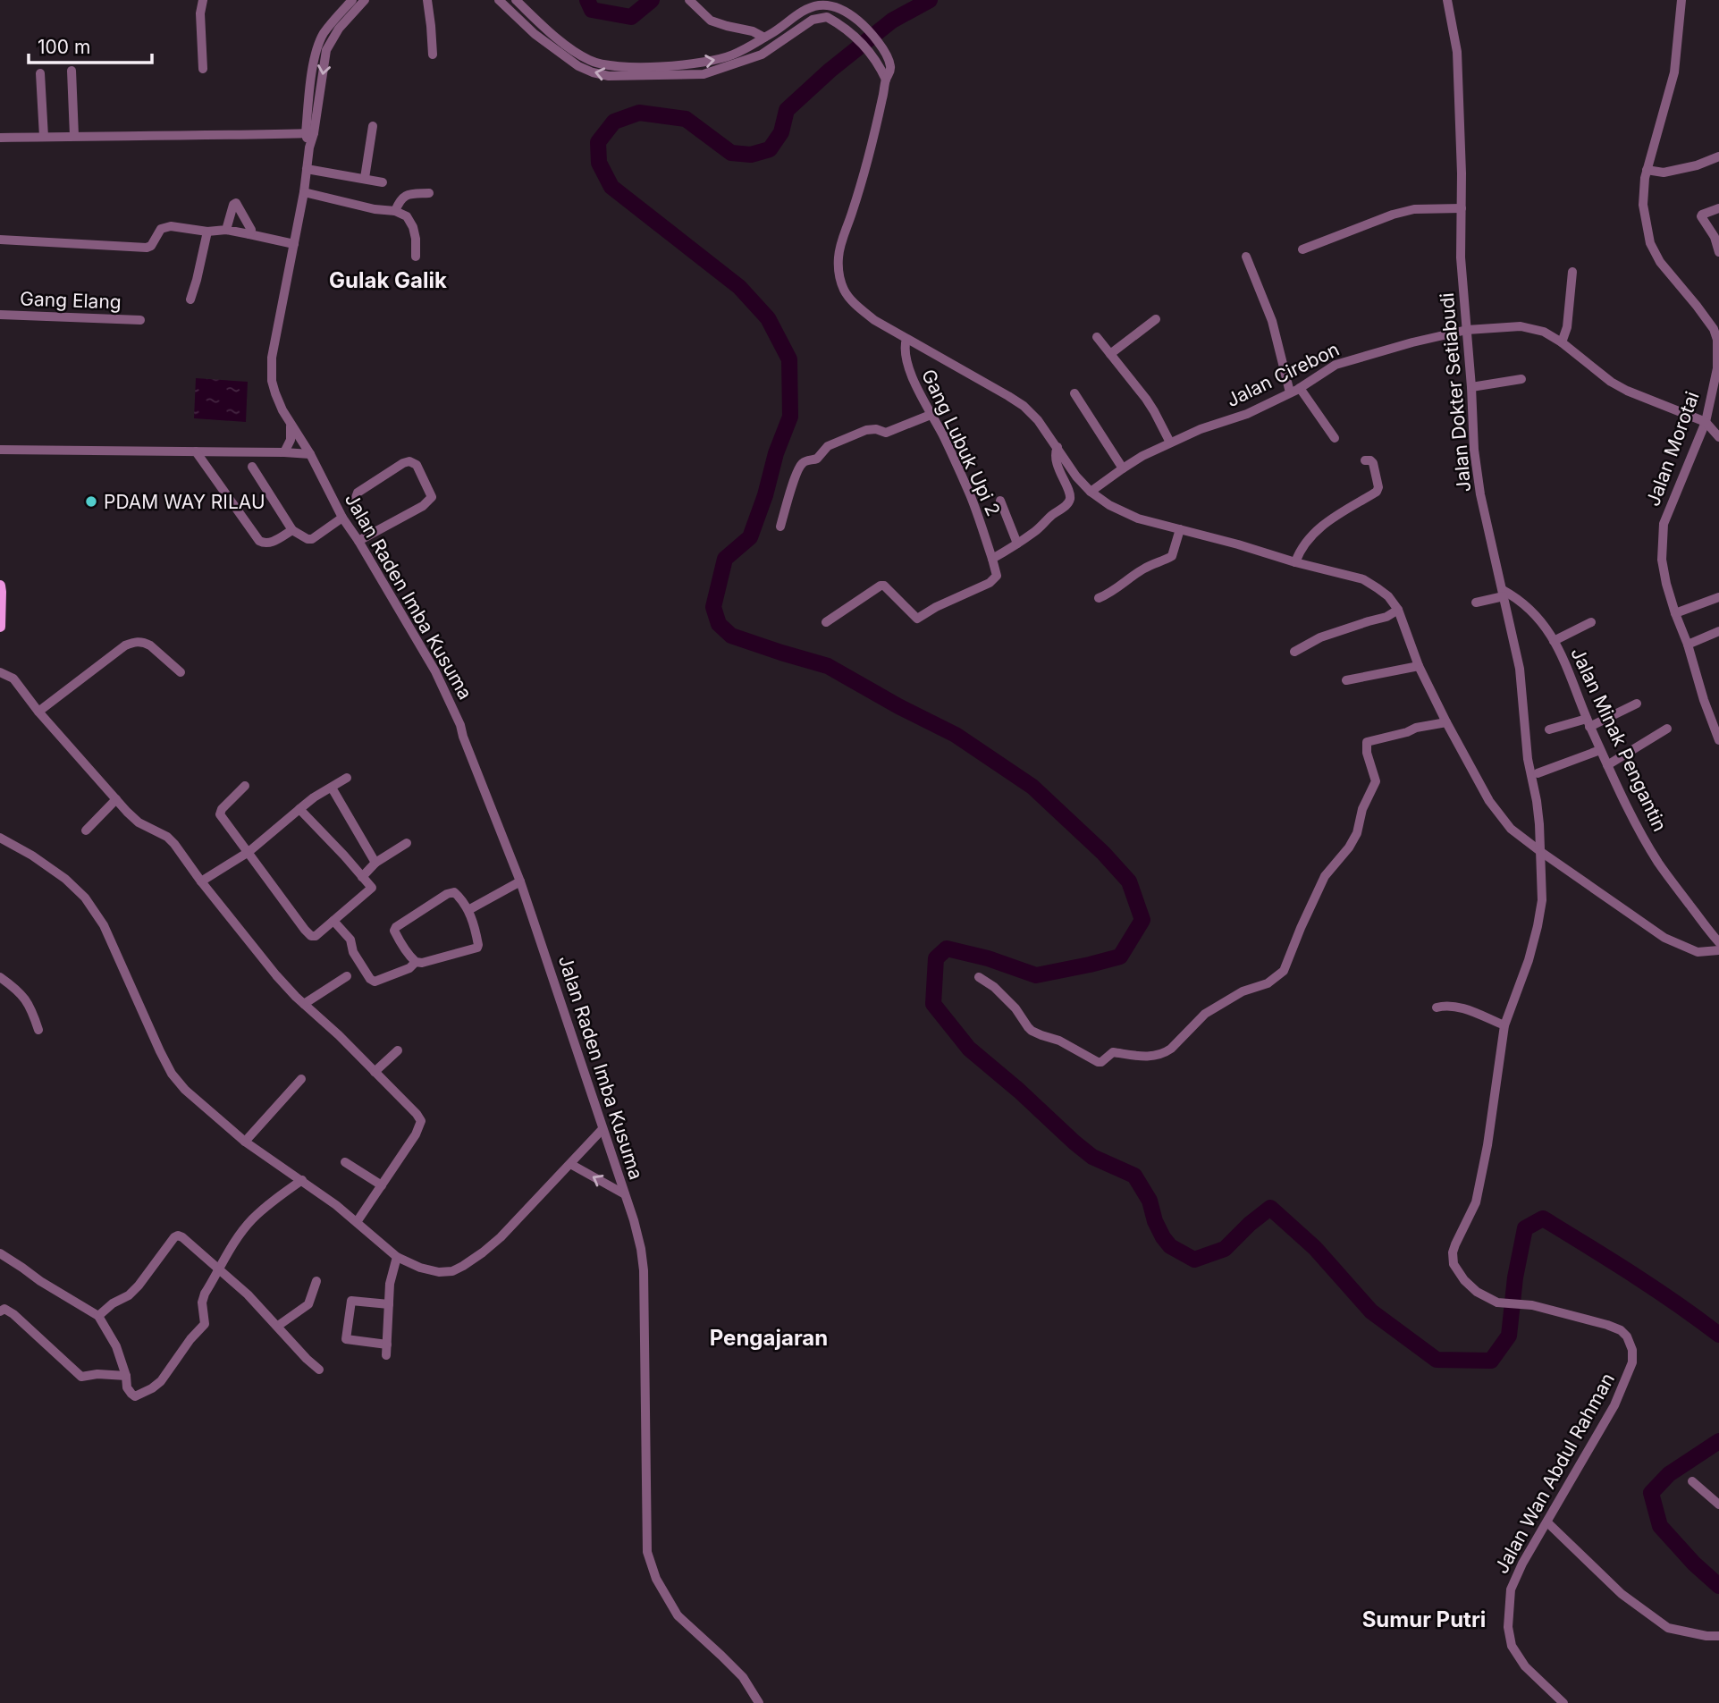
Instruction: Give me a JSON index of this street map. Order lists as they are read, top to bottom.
{
  "streets": {
    "street": [
      "Gang Elang",
      "Jalan Cirebon",
      "Jalan Dokter Setiabudi",
      "Gang Lubuk Upi 2",
      "Jalan Morotai",
      "Jalan Raden Imba Kusuma",
      "Jalan Minak Pengantin",
      "Jalan Wan Abdul Rahman"
    ]
  },
  "crossings": [
    ["Jalan Cirebon", "Jalan Dokter Setiabudi"],
    ["Jalan Cirebon", "Jalan Morotai"],
    ["Jalan Dokter Setiabudi", "Jalan Minak Pengantin"],
    ["Jalan Dokter Setiabudi", "Jalan Wan Abdul Rahman"]
  ],
  "districts": ["Gulak Galik", "Pengajaran", "Sumur Putri"],
  "places": ["PDAM WAY RILAU"],
  "scale_bar": "100 m"
}
